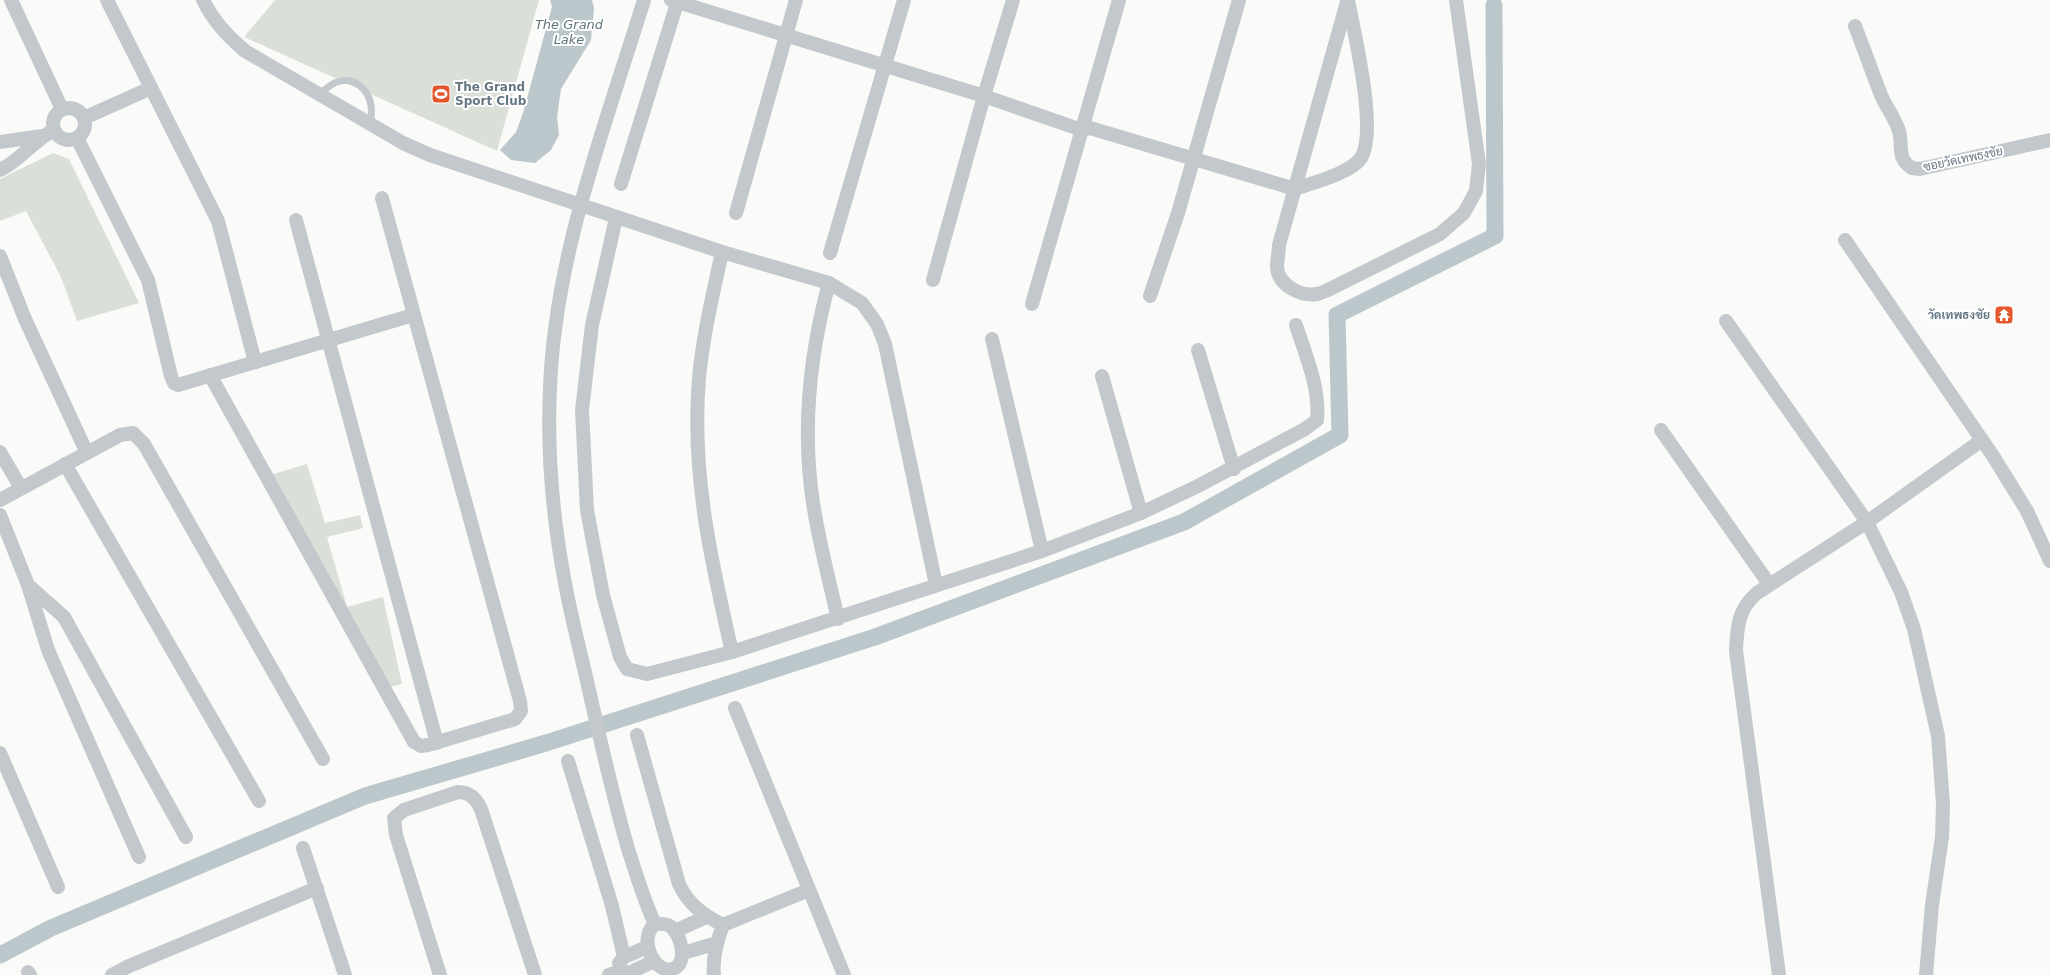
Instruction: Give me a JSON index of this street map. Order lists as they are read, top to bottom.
{
  "streets": {
    "street": ["ซอยวัดเทพธงชัย"]
  },
  "water": ["The Grand Lake"],
  "places": {
    "sports": ["The Grand Sport Club"],
    "temple": ["วัดเทพธงชัย"]
  }
}
